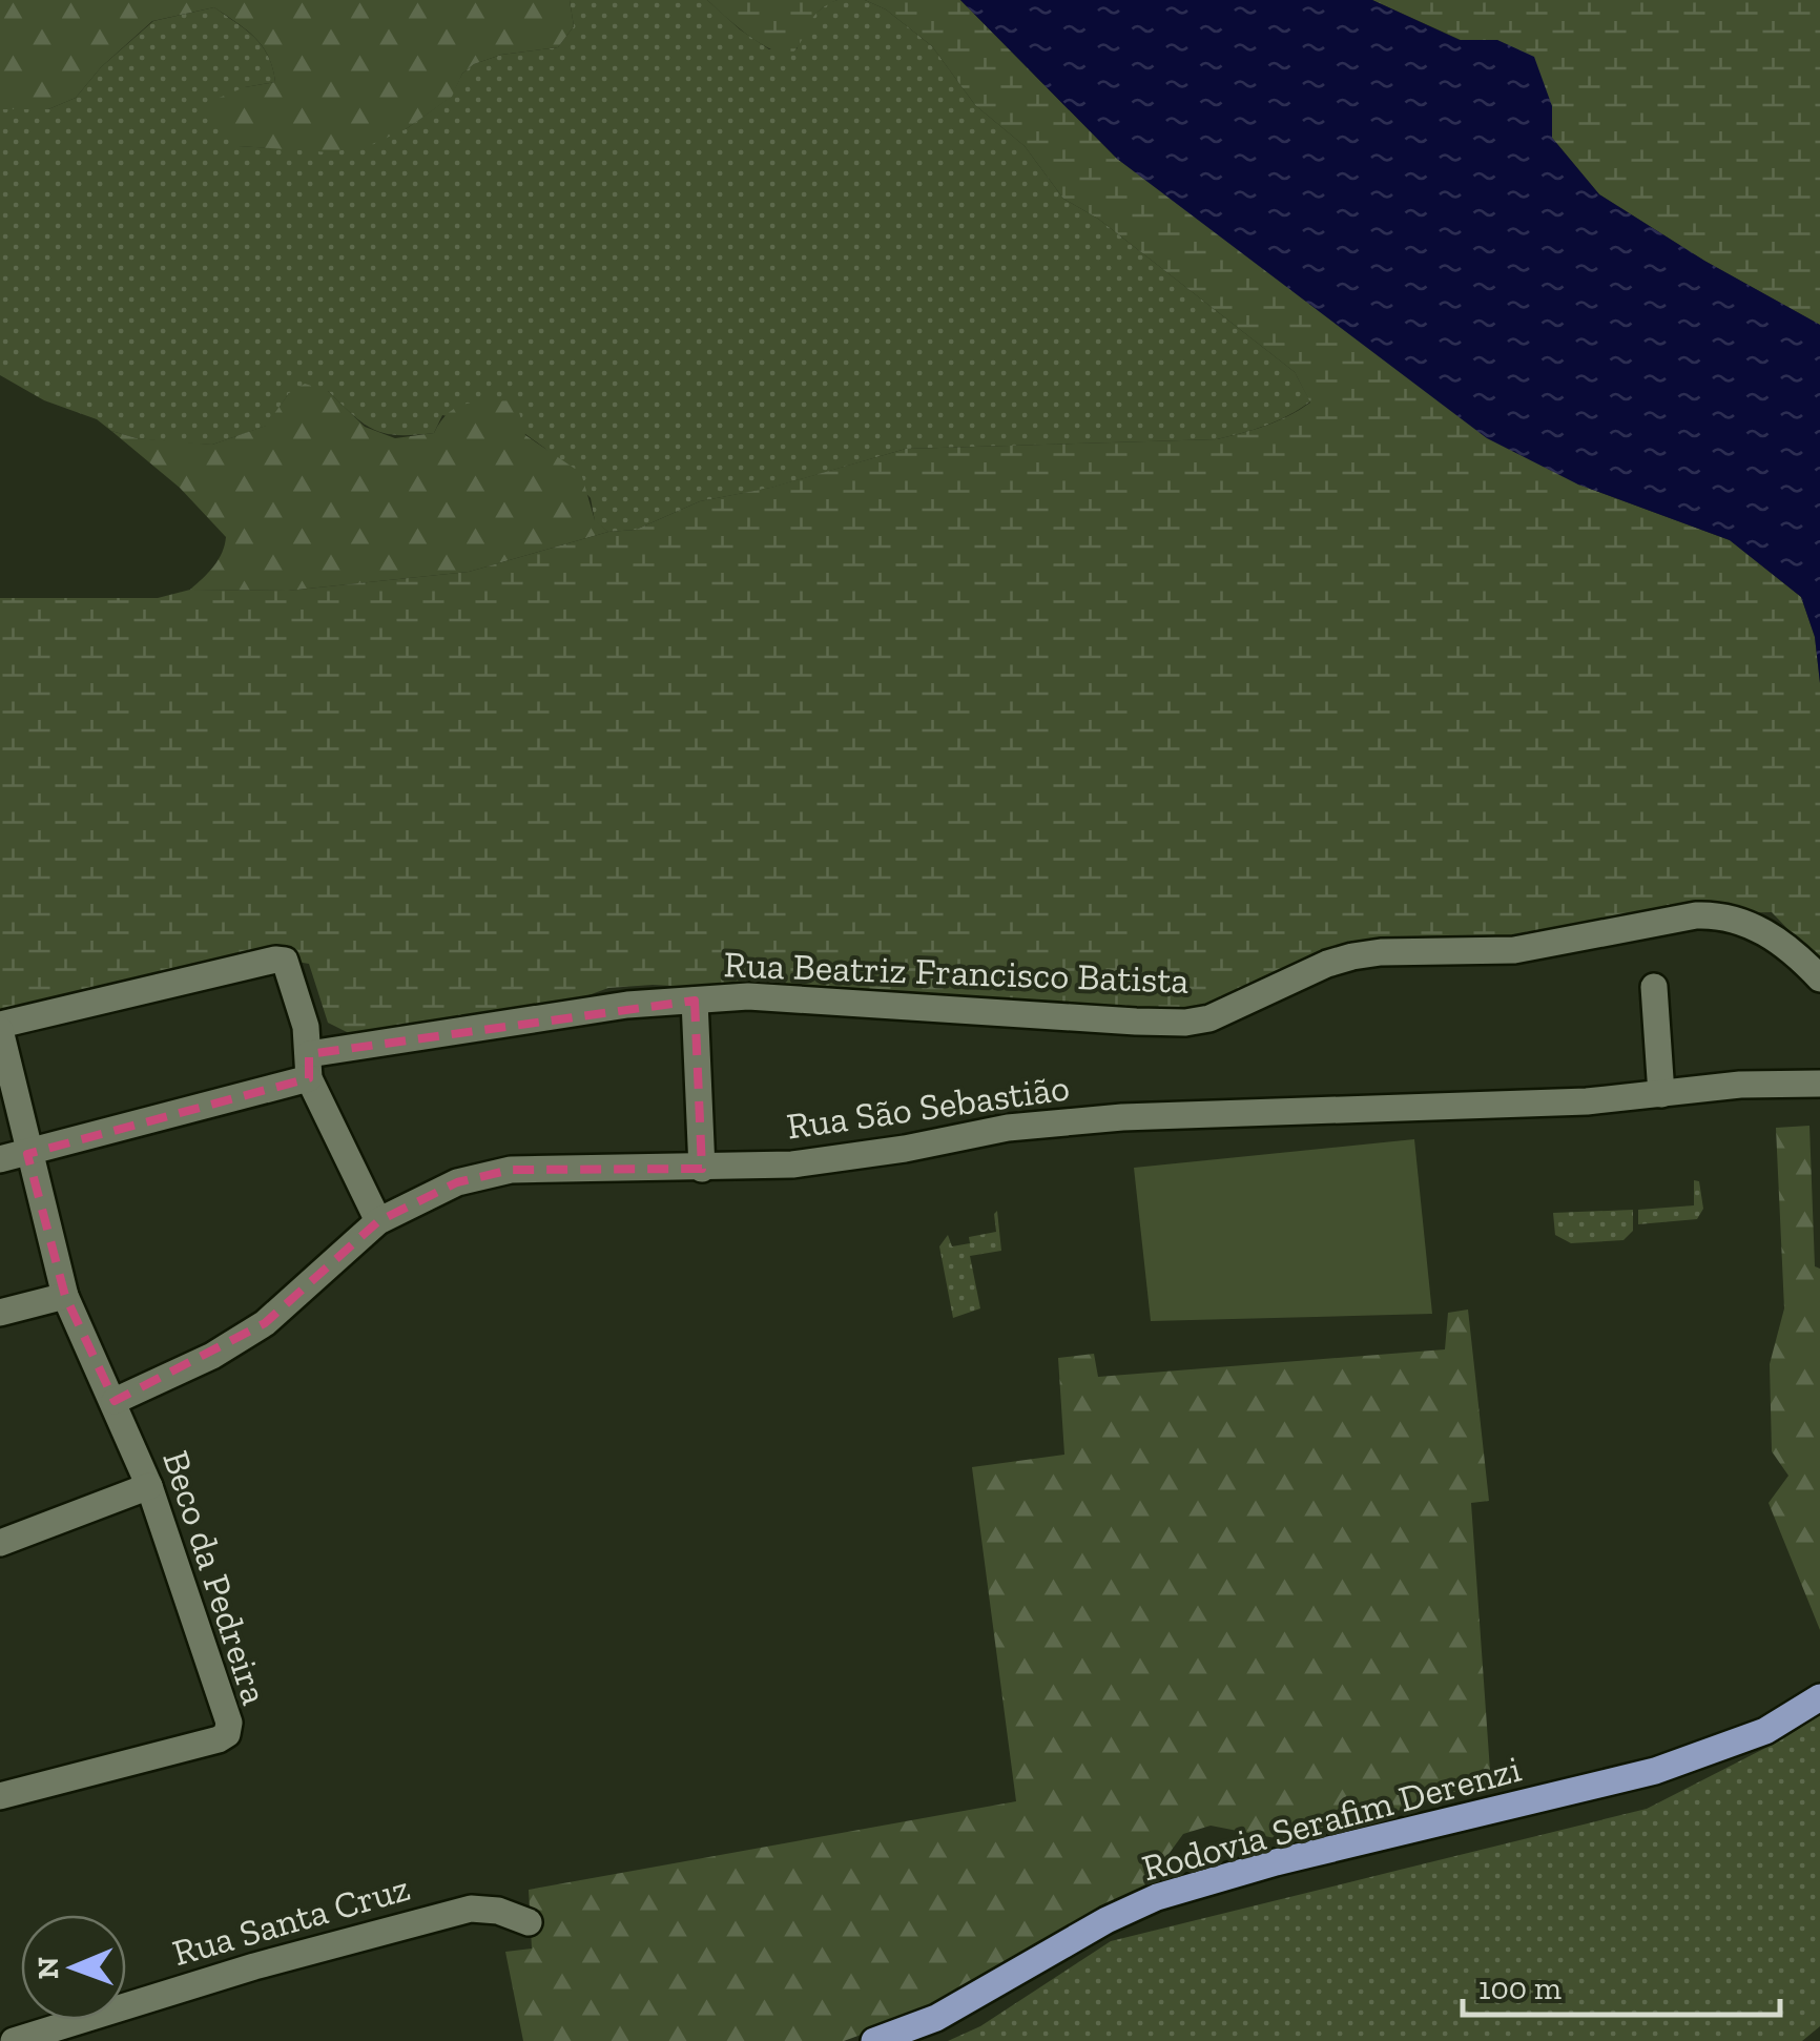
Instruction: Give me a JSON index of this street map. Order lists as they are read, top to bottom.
{
  "streets": {
    "main road": ["Rodovia Serafim Derenzi"],
    "street": [
      "Rua Beatriz Francisco Batista",
      "Rua São Sebastião",
      "Beco da Pedreira",
      "Rua Santa Cruz"
    ]
  },
  "crossings": [
    ["Rua Beatriz Francisco Batista", "Beco da Pedreira"],
    ["Rua São Sebastião", "Beco da Pedreira"]
  ],
  "scale_bar": "100 m",
  "north": "left"
}
